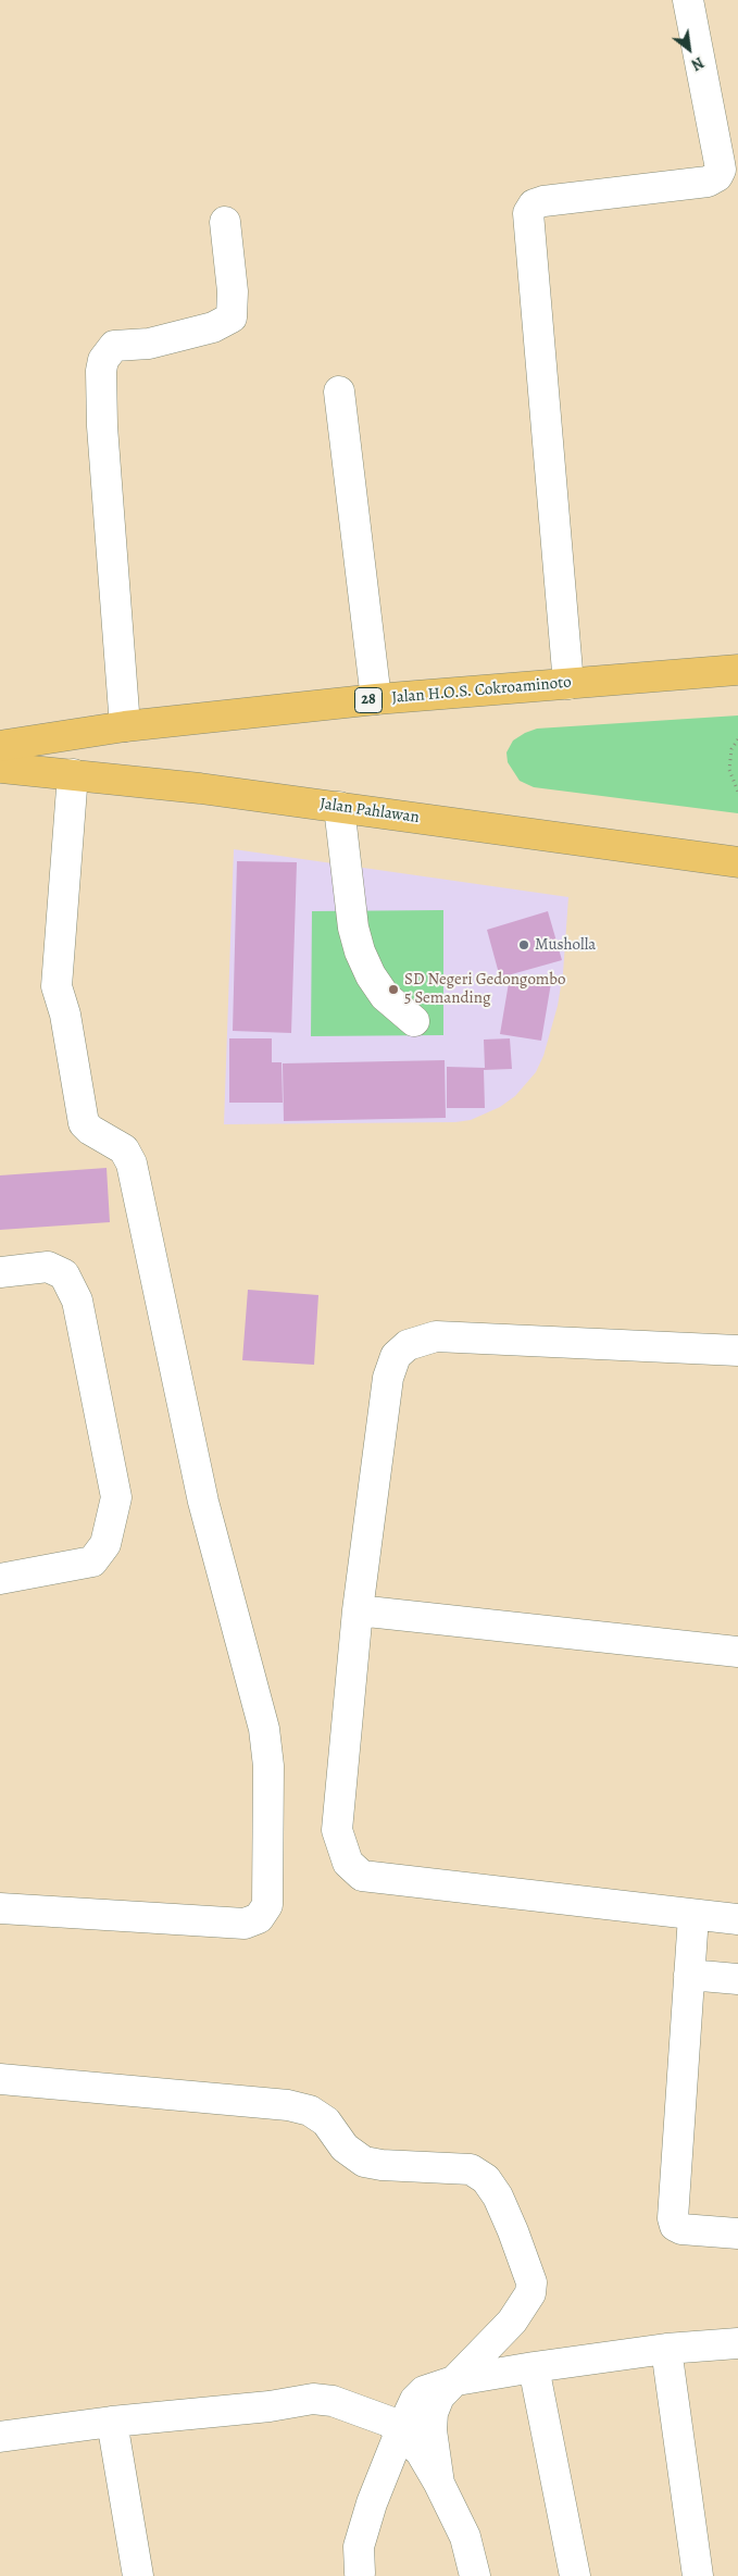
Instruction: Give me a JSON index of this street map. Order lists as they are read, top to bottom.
{
  "streets": {
    "main road": ["Jalan H.O.S. Cokroaminoto", "28", "Jalan Pahlawan"]
  },
  "places": ["Musholla", "SD Negeri Gedongombo 5 Semanding"],
  "north": "bottom right"
}
